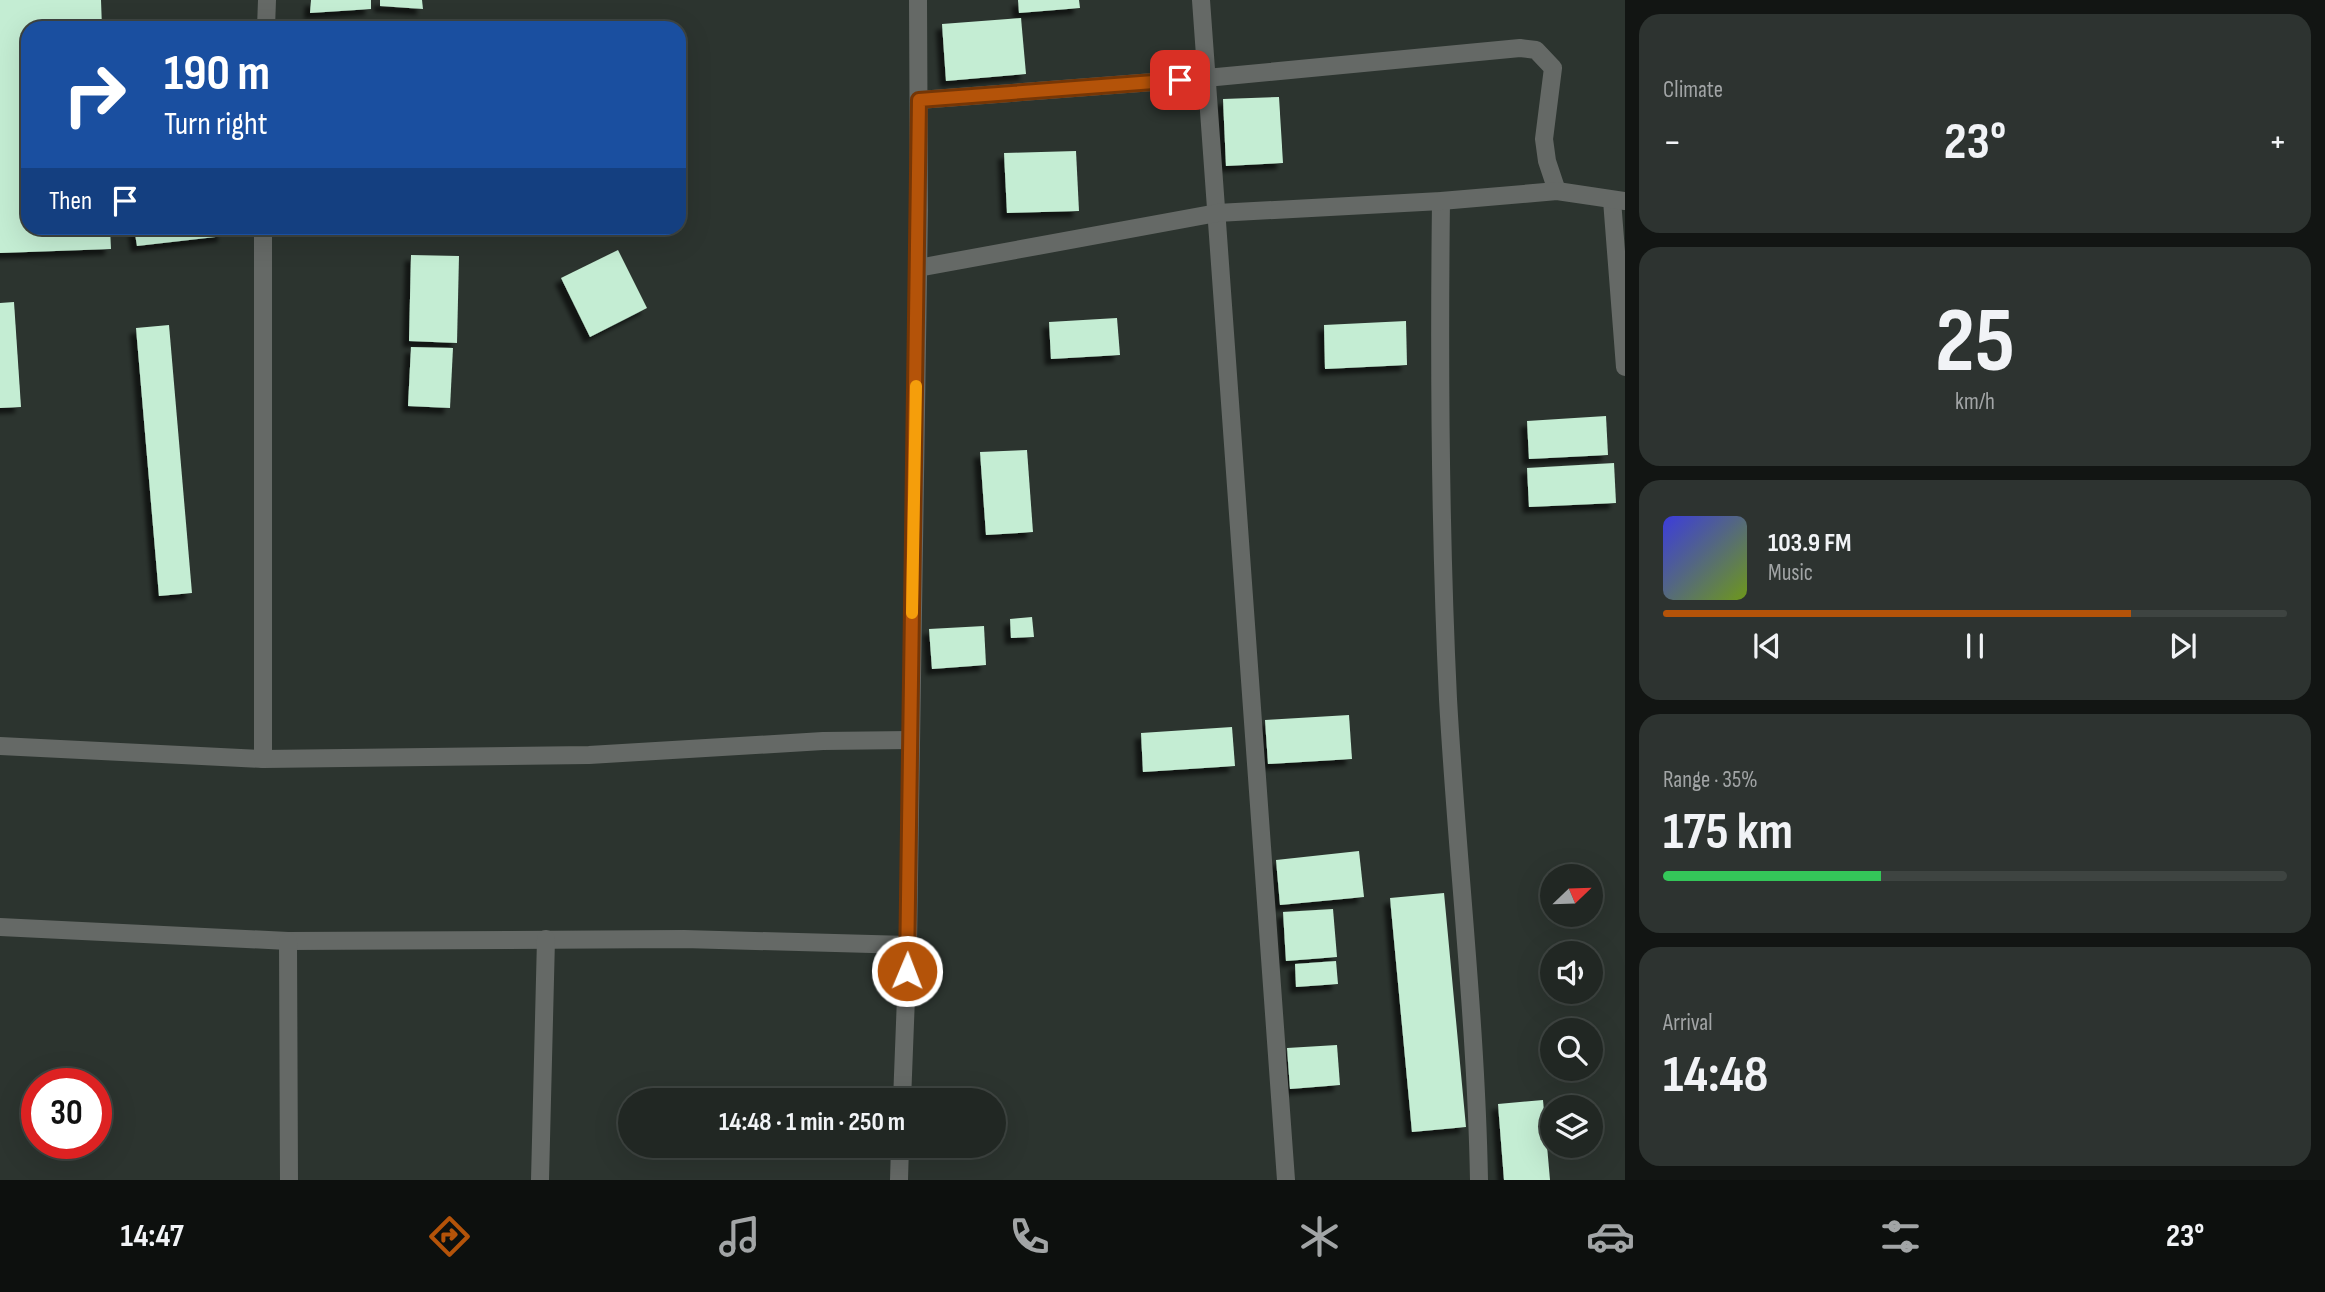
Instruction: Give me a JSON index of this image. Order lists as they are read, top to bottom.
{
  "north": "top right",
  "page": {
    "tile": [
      "Climate",
      ["25", "km/h"],
      ["Range · 35%", "175 km"],
      ["Arrival", "14:48"]
    ],
    "turn": ["190 m", "Turn right"],
    "heat": ["−", "23°", "+"],
    "then": "Then",
    "song": ["103.9 FM", "Music"],
    "limit": "30",
    "trip": "14:48 · 1 min · 250 m",
    "tabs": ["14:47", "23°"]
  }
}
